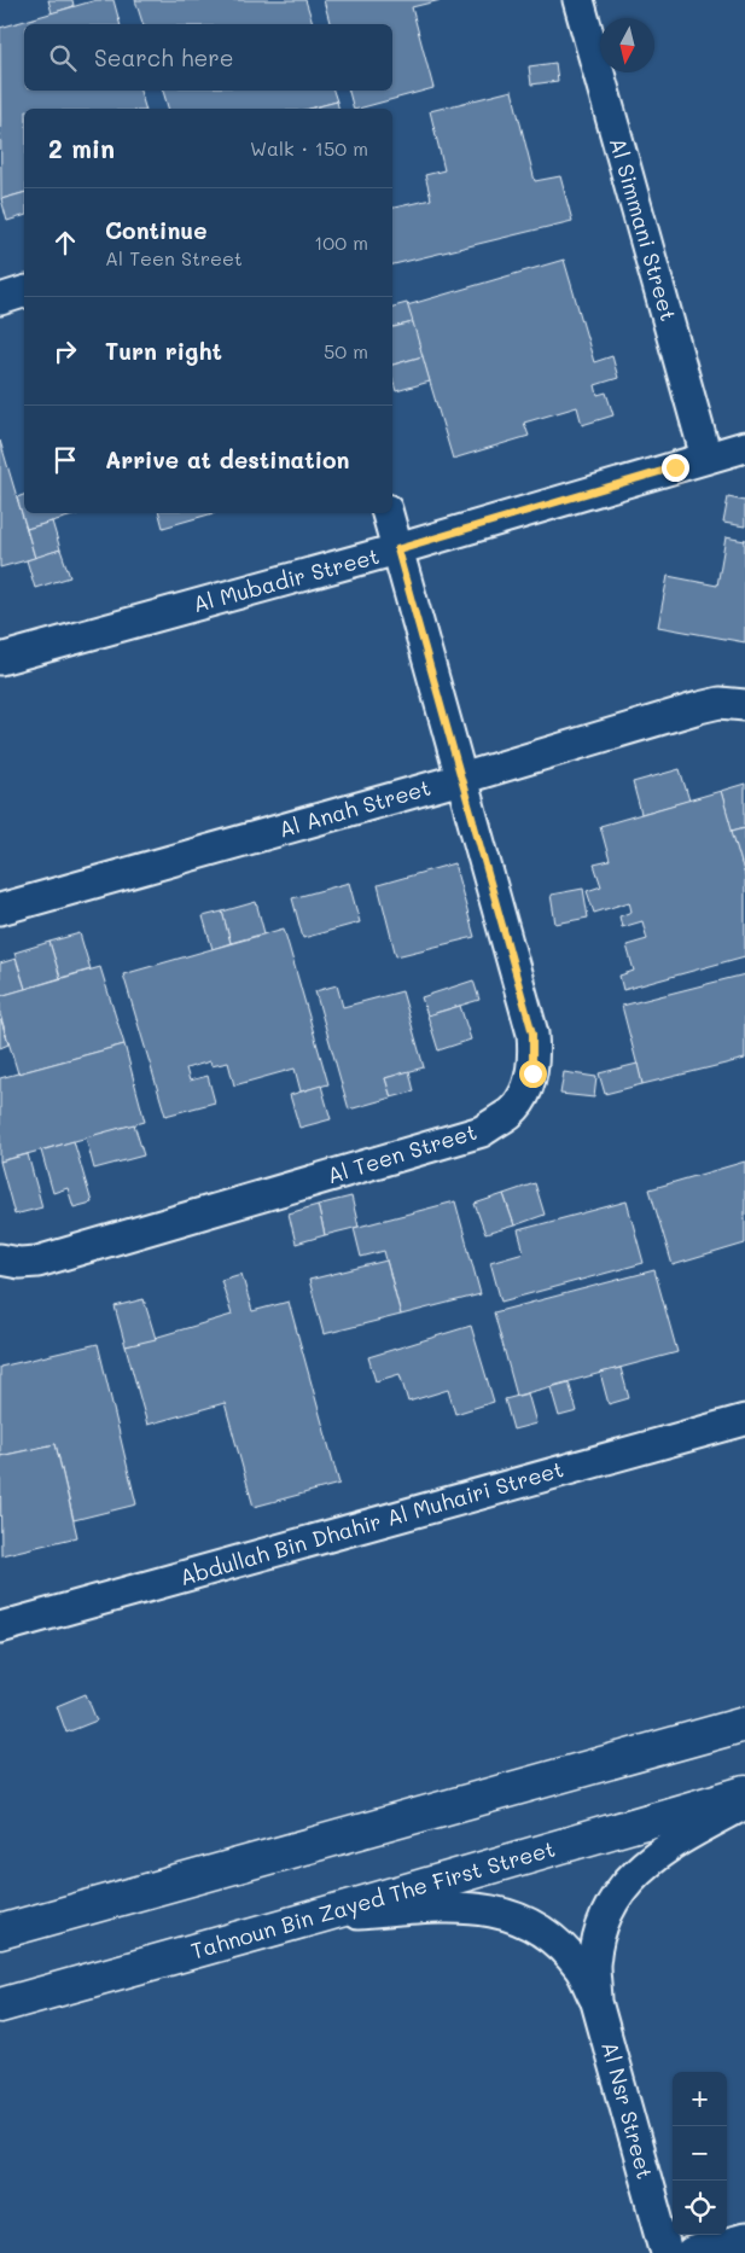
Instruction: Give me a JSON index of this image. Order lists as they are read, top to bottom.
{
  "streets": {
    "street": [
      "Al Simmani Street",
      "Al Mubadir Street",
      "Al Anah Street",
      "Al Teen Street",
      "Abdullah Bin Dhahir Al Muhairi Street",
      "Tahnoun Bin Zayed The First Street",
      "Al Nsr Street"
    ]
  },
  "crossings": [
    ["Al Simmani Street", "Al Mubadir Street"],
    ["Al Mubadir Street", "Al Teen Street"],
    ["Al Anah Street", "Al Teen Street"],
    ["Tahnoun Bin Zayed The First Street", "Al Nsr Street"]
  ],
  "north": "bottom",
  "page": {
    "search": "Search here",
    "heading": ["2 min", "Walk · 150 m"],
    "list": [
      ["Continue", "Al Teen Street", "100 m"],
      ["Turn right", "50 m"],
      "Arrive at destination"
    ],
    "map_buttons": ["+", "−"]
  }
}
